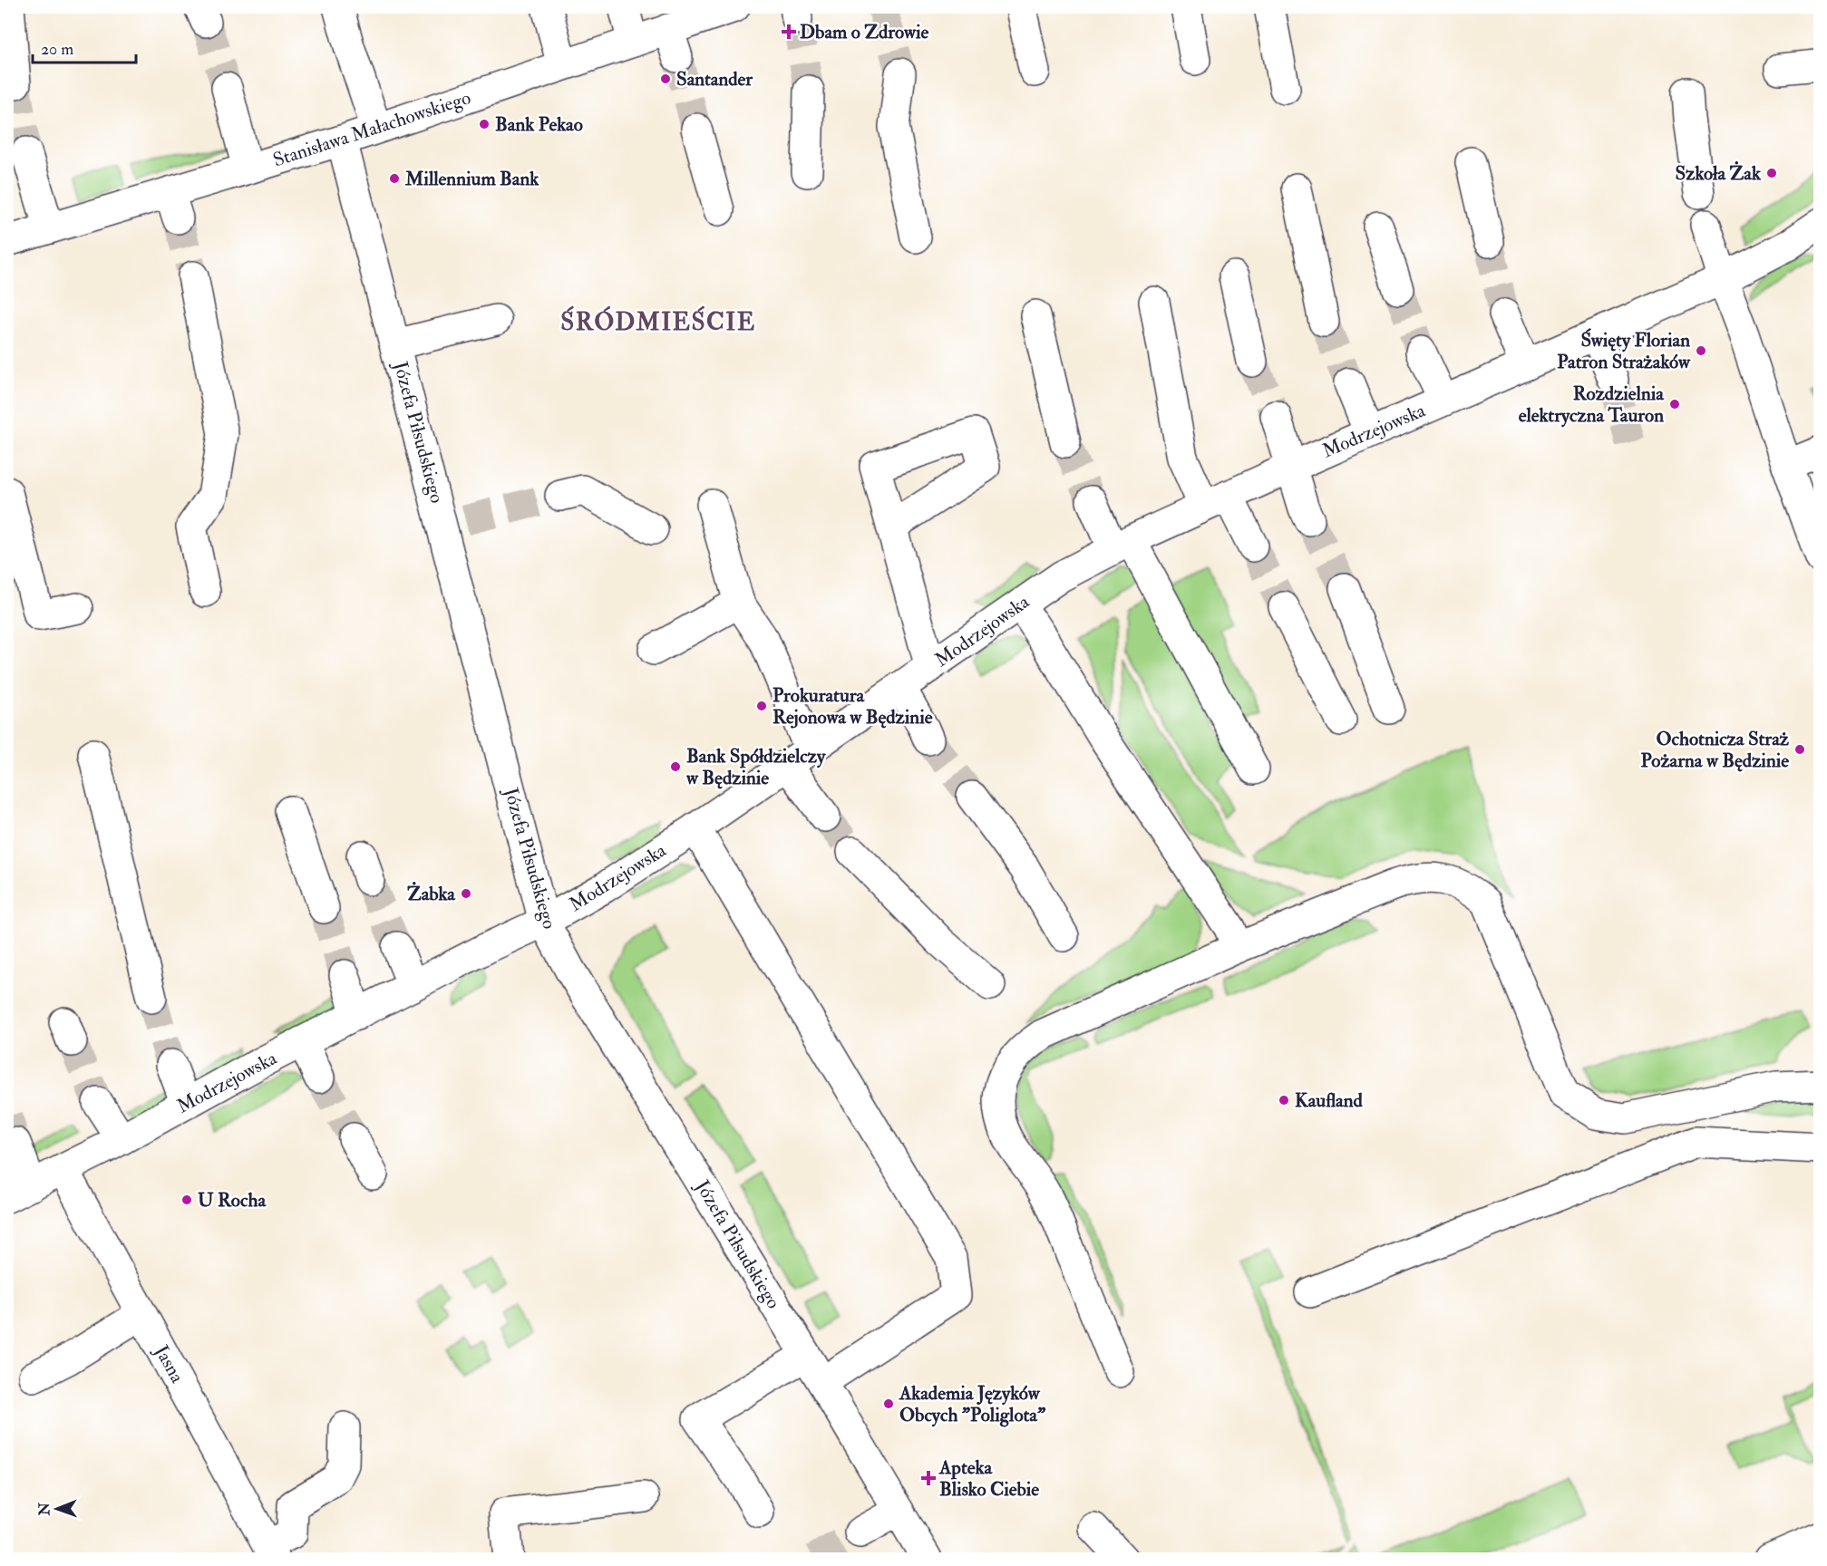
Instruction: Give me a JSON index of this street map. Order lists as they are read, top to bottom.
{
  "streets": {
    "street": [
      "Stanisława Małachowskiego",
      "Modrzejowska",
      "Józefa Piłsudskiego",
      "Jasna"
    ]
  },
  "crossings": [
    ["Stanisława Małachowskiego", "Józefa Piłsudskiego"],
    ["Modrzejowska", "Józefa Piłsudskiego"],
    ["Modrzejowska", "Jasna"]
  ],
  "districts": ["ŚRÓDMIEŚCIE"],
  "places": {
    "health": ["Dbam o Zdrowie", "Apteka Blisko Ciebie"],
    "other": [
      "Santander",
      "Bank Pekao",
      "Szkoła Żak",
      "Millennium Bank",
      "Święty Florian Patron Strażaków",
      "Rozdzielnia elektryczna Tauron",
      "Prokuratura Rejonowa w Będzinie",
      "Ochotnicza Straż Pożarna w Będzinie",
      "Bank Spółdzielczy w Będzinie",
      "Żabka",
      "Kaufland",
      "U Rocha",
      "Akademia Języków Obcych \"Poliglota\""
    ]
  },
  "scale_bar": "20 m",
  "north": "left"
}
